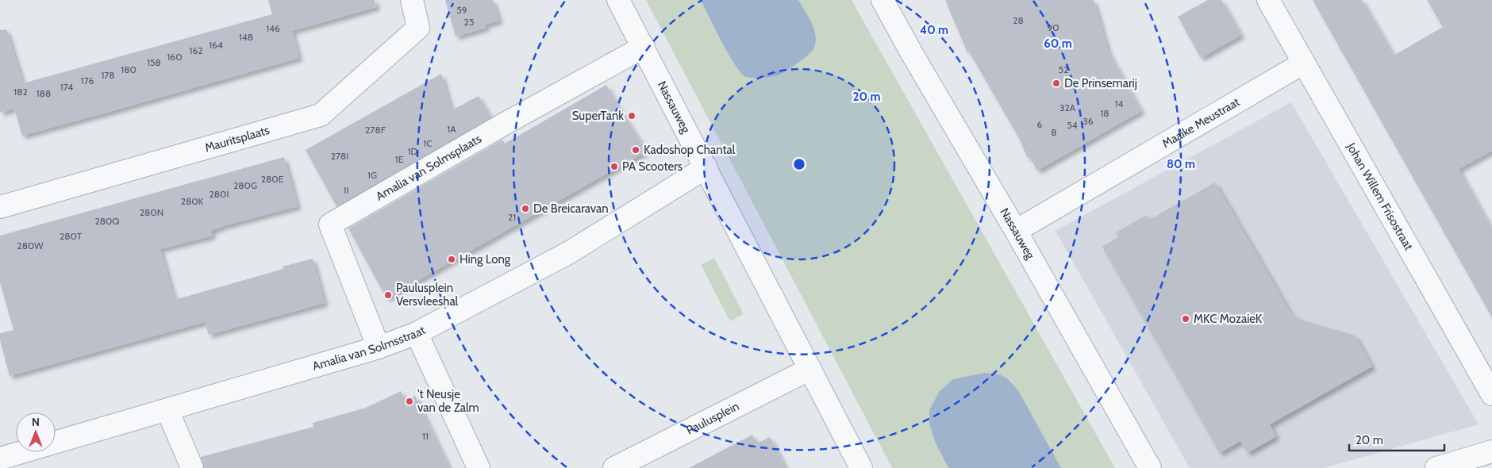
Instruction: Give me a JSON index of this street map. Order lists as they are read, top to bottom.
{
  "streets": {
    "street": [
      "Nassauweg",
      "Maaike Meustraat",
      "Mauritsplaats",
      "Amalia van Solmsplaats",
      "Johan Willem Frisostraat",
      "Amalia van Solmsstraat",
      "Paulusplein"
    ]
  },
  "crossings": [
    ["Nassauweg", "Maaike Meustraat"],
    ["Nassauweg", "Amalia van Solmsplaats"],
    ["Nassauweg", "Amalia van Solmsstraat"],
    ["Nassauweg", "Paulusplein"],
    ["Maaike Meustraat", "Johan Willem Frisostraat"],
    ["Amalia van Solmsplaats", "Amalia van Solmsstraat"]
  ],
  "places": [
    "De Prinsemarij",
    "SuperTank",
    "Kadoshop Chantal",
    "PA Scooters",
    "De Breicaravan",
    "Hing Long",
    "Paulusplein Versvleeshal",
    "MKC MozaieK",
    "'t Neusje van de Zalm"
  ],
  "house_numbers": [
    "59",
    "28",
    "25",
    "90",
    "146",
    "148",
    "164",
    "162",
    "160",
    "158",
    "180",
    "52",
    "178",
    "176",
    "174",
    "182",
    "188",
    "14",
    "32A",
    "18",
    "36",
    "6",
    "54",
    "1A",
    "278F",
    "8",
    "1C",
    "1D",
    "278I",
    "1E",
    "1G",
    "280E",
    "280G",
    "1I",
    "280I",
    "280K",
    "280N",
    "21",
    "280Q",
    "280T",
    "280W",
    "11"
  ],
  "scale_bar": "20 m",
  "north": "top",
  "rings": [
    "40 m",
    "60 m",
    "20 m",
    "80 m"
  ]
}
